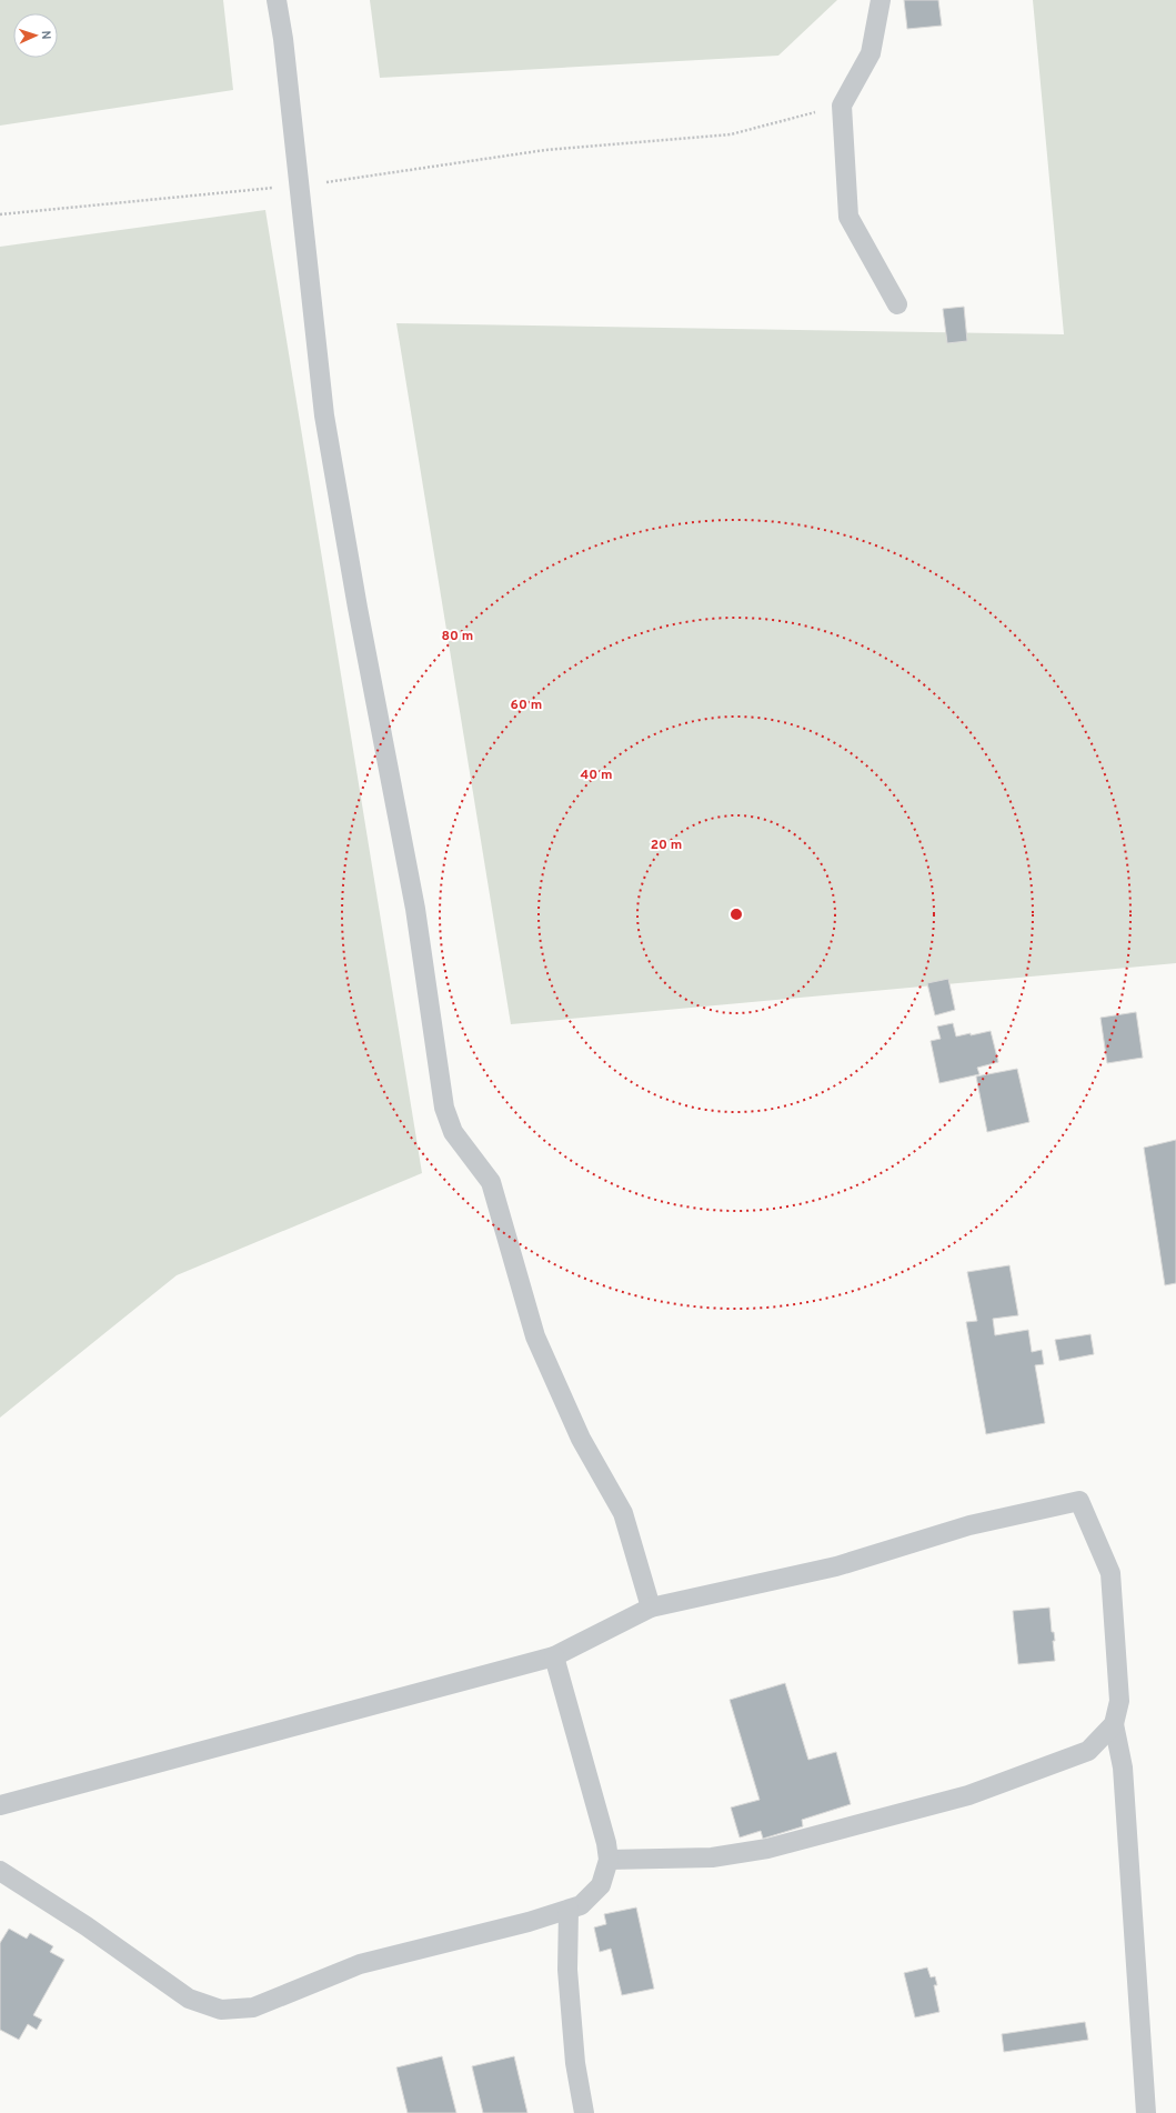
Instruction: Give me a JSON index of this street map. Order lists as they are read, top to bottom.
{
  "north": "right",
  "rings": [
    "80 m",
    "60 m",
    "40 m",
    "20 m"
  ]
}
